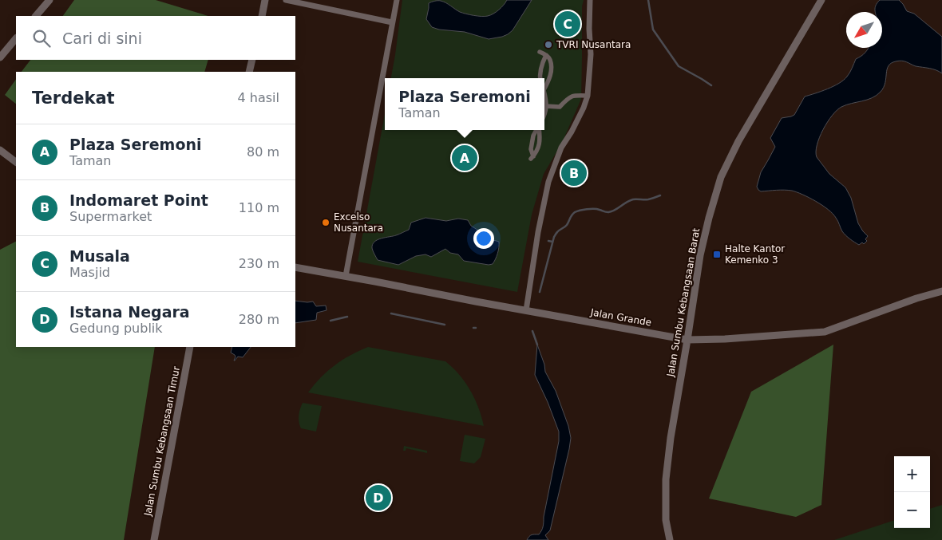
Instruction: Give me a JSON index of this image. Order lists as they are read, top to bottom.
{
  "streets": {
    "street": ["Jalan Sumbu Kebangsaan Barat", "Jalan Grande", "Jalan Sumbu Kebangsaan Timur"]
  },
  "crossings": [
    ["Jalan Sumbu Kebangsaan Barat", "Jalan Grande"]
  ],
  "places": {
    "other": ["TVRI Nusantara", "Excelso Nusantara"],
    "transit": ["Halte Kantor Kemenko 3"]
  },
  "north": "bottom left",
  "page": {
    "pins": [
      "C",
      "A",
      "B",
      "D"
    ],
    "search": "Cari di sini",
    "heading": ["Terdekat", "4 hasil"],
    "popup": ["Plaza Seremoni", "Taman"],
    "list": [
      {
        "mark": "A",
        "name": "Plaza Seremoni",
        "note": "Taman",
        "value": "80 m"
      },
      {
        "mark": "B",
        "name": "Indomaret Point",
        "note": "Supermarket",
        "value": "110 m"
      },
      {
        "mark": "C",
        "name": "Musala",
        "note": "Masjid",
        "value": "230 m"
      },
      {
        "mark": "D",
        "name": "Istana Negara",
        "note": "Gedung publik",
        "value": "280 m"
      }
    ],
    "map_buttons": ["+", "−"]
  }
}
